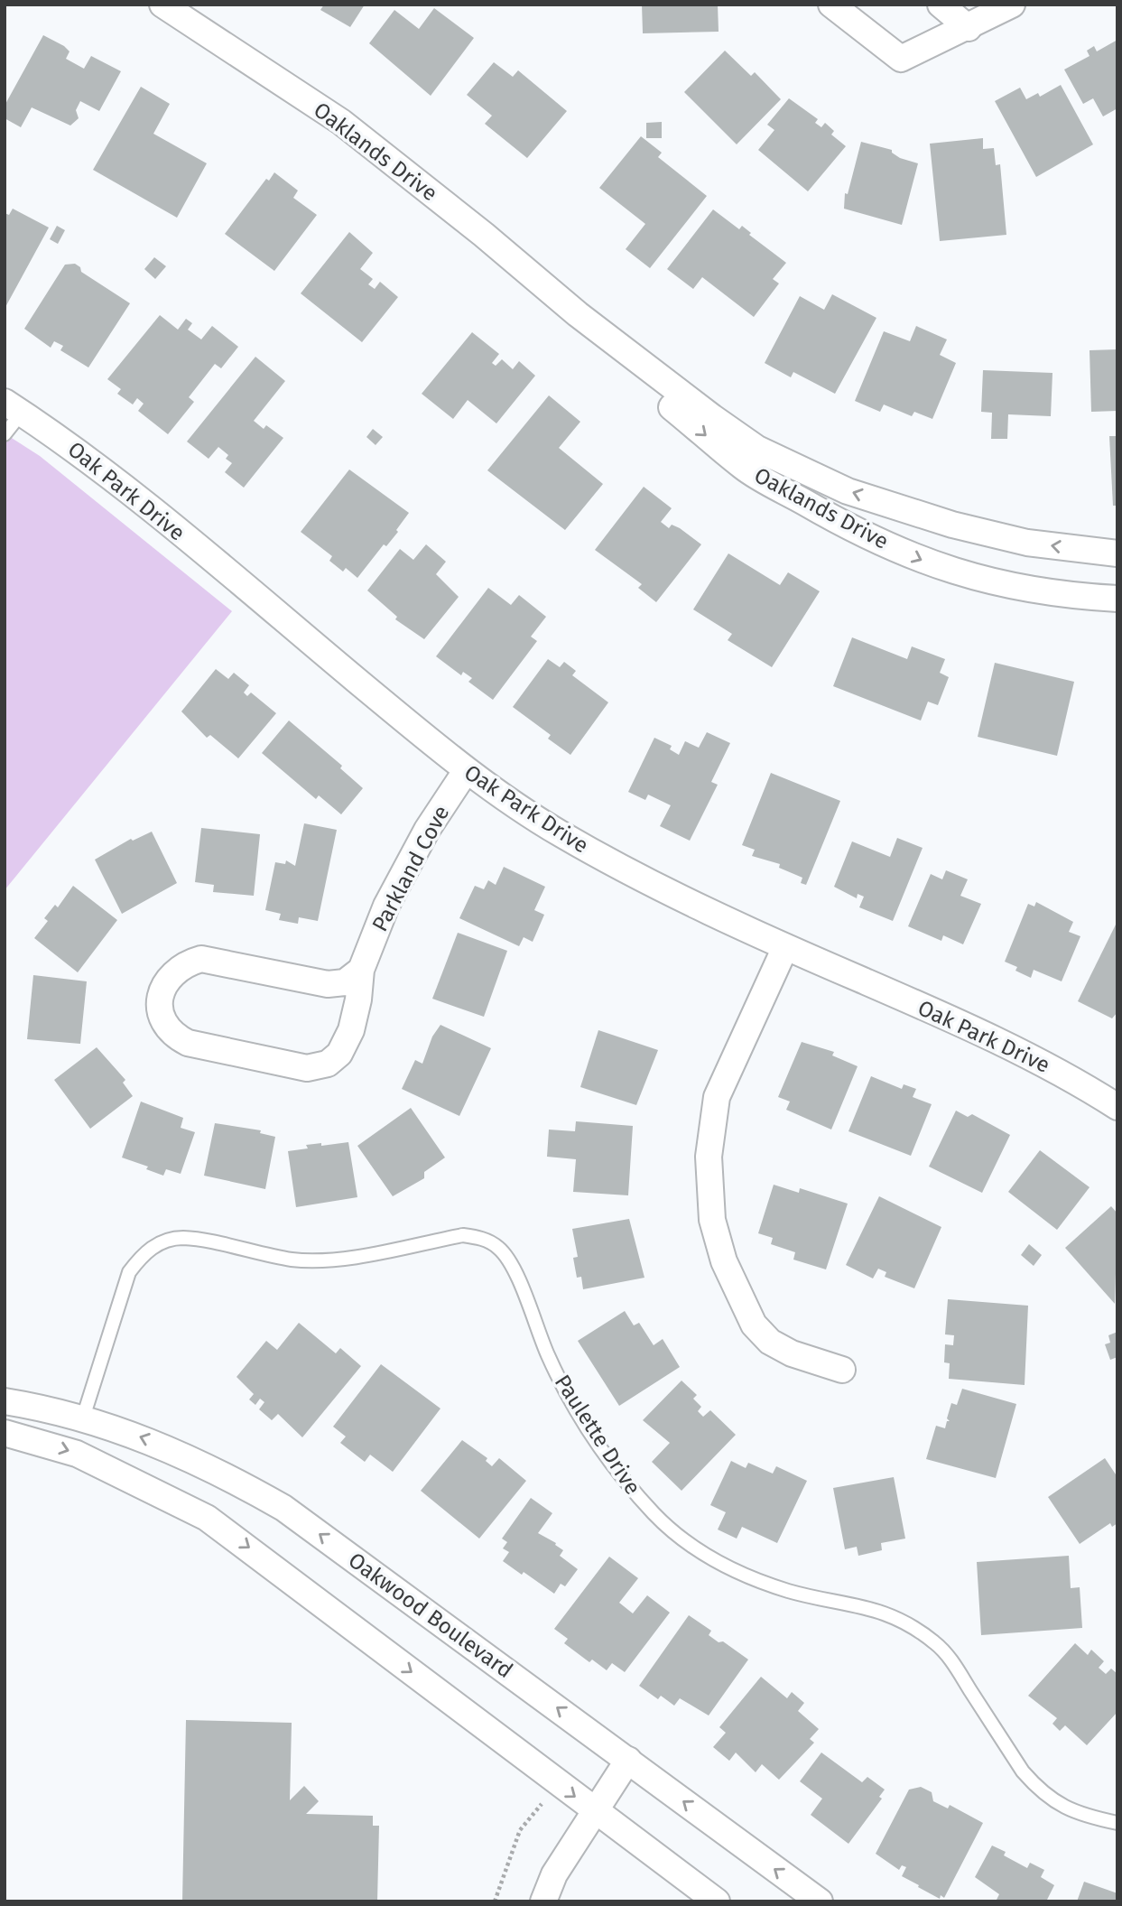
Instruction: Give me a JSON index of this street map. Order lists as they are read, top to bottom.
{
  "streets": {
    "street": [
      "Oaklands Drive",
      "Oak Park Drive",
      "Parkland Cove",
      "Oakwood Boulevard"
    ],
    "lane": ["Paulette Drive"]
  },
  "crossings": [
    ["Oak Park Drive", "Parkland Cove"],
    ["Paulette Drive", "Oakwood Boulevard"]
  ]
}
